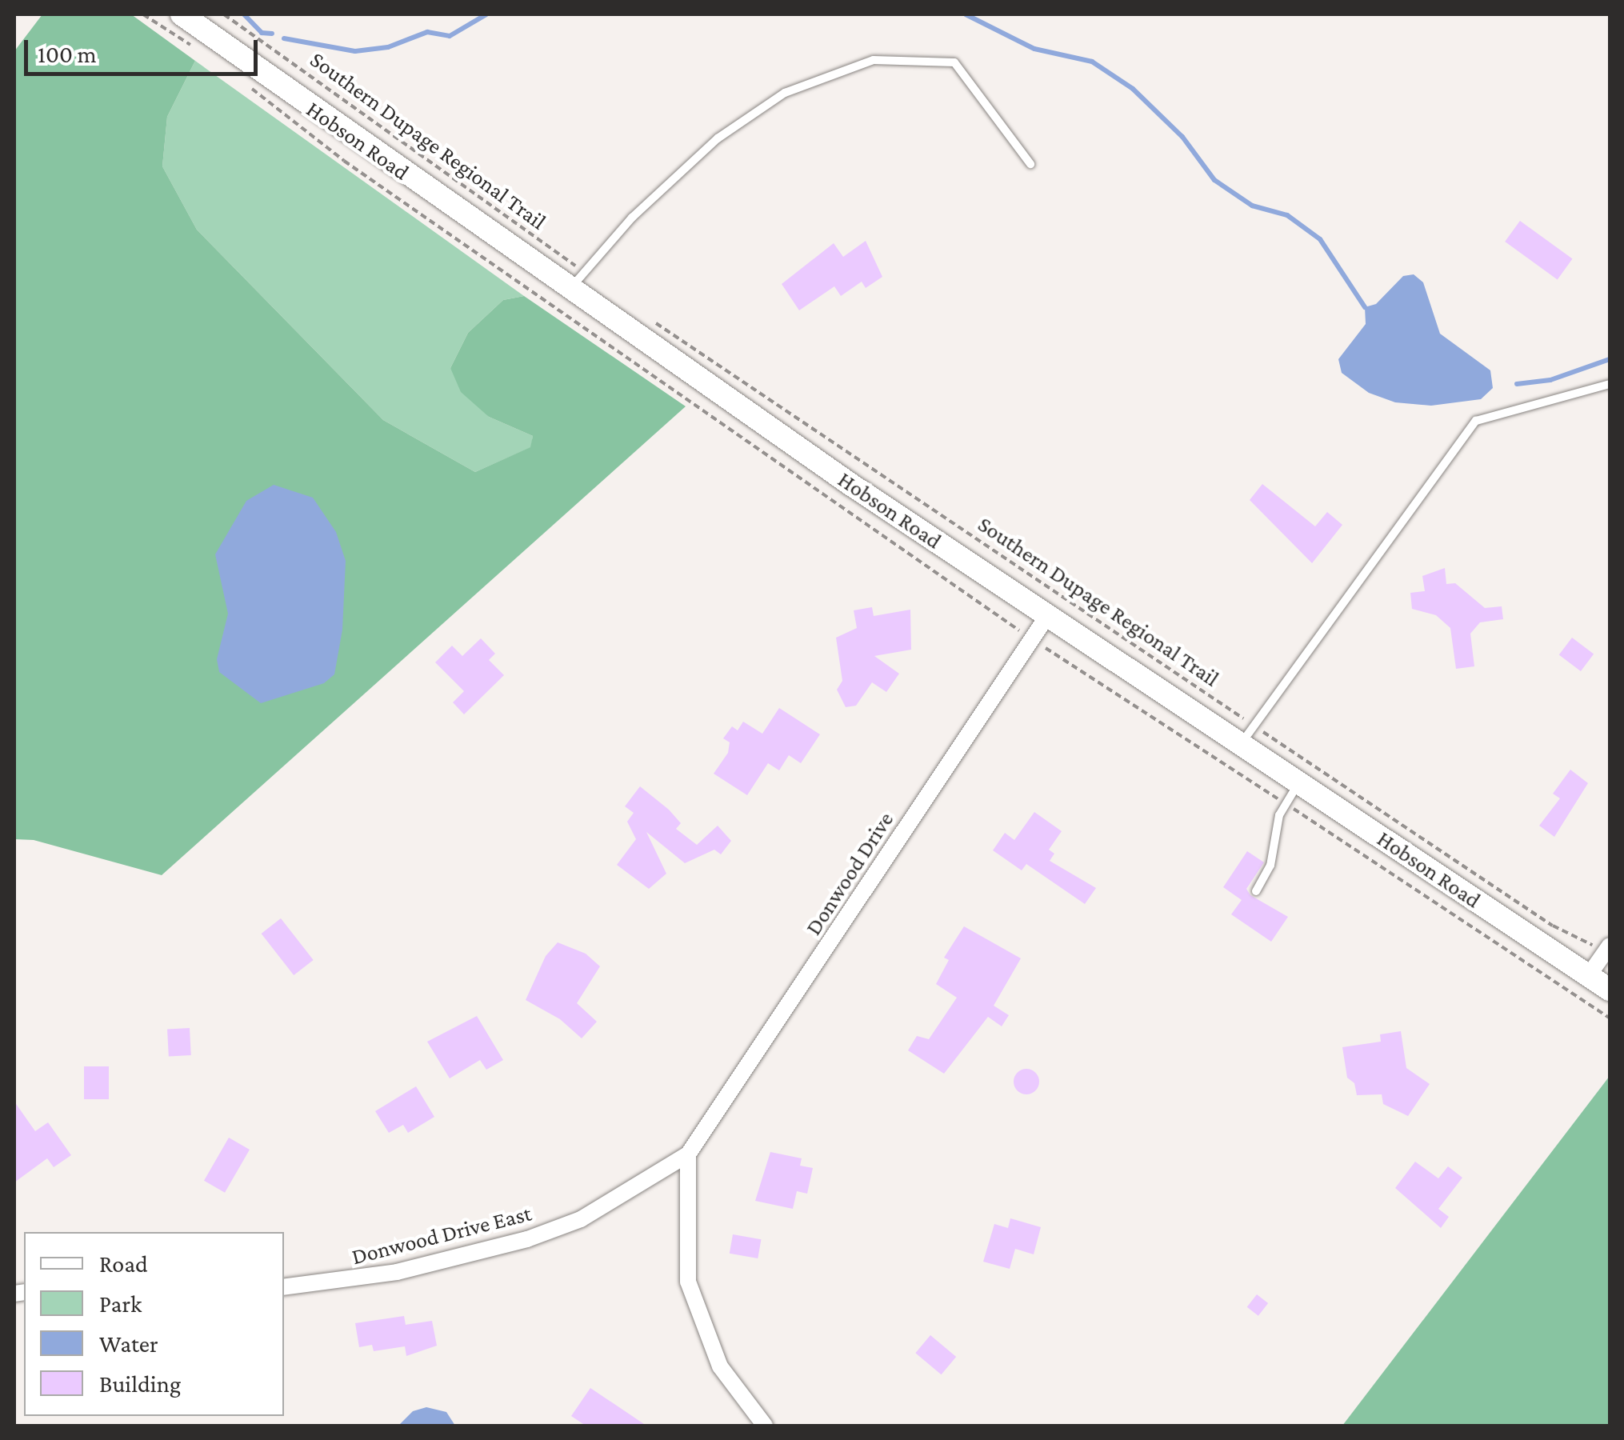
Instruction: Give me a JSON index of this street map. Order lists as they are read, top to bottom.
{
  "streets": {
    "main road": ["Hobson Road"],
    "street": ["Donwood Drive", "Donwood Drive East"],
    "path": ["Southern Dupage Regional Trail"]
  },
  "crossings": [
    ["Hobson Road", "Donwood Drive"],
    ["Donwood Drive", "Donwood Drive East"]
  ],
  "legend": [
    "Road",
    "Park",
    "Water",
    "Building"
  ],
  "scale_bar": "100 m"
}
